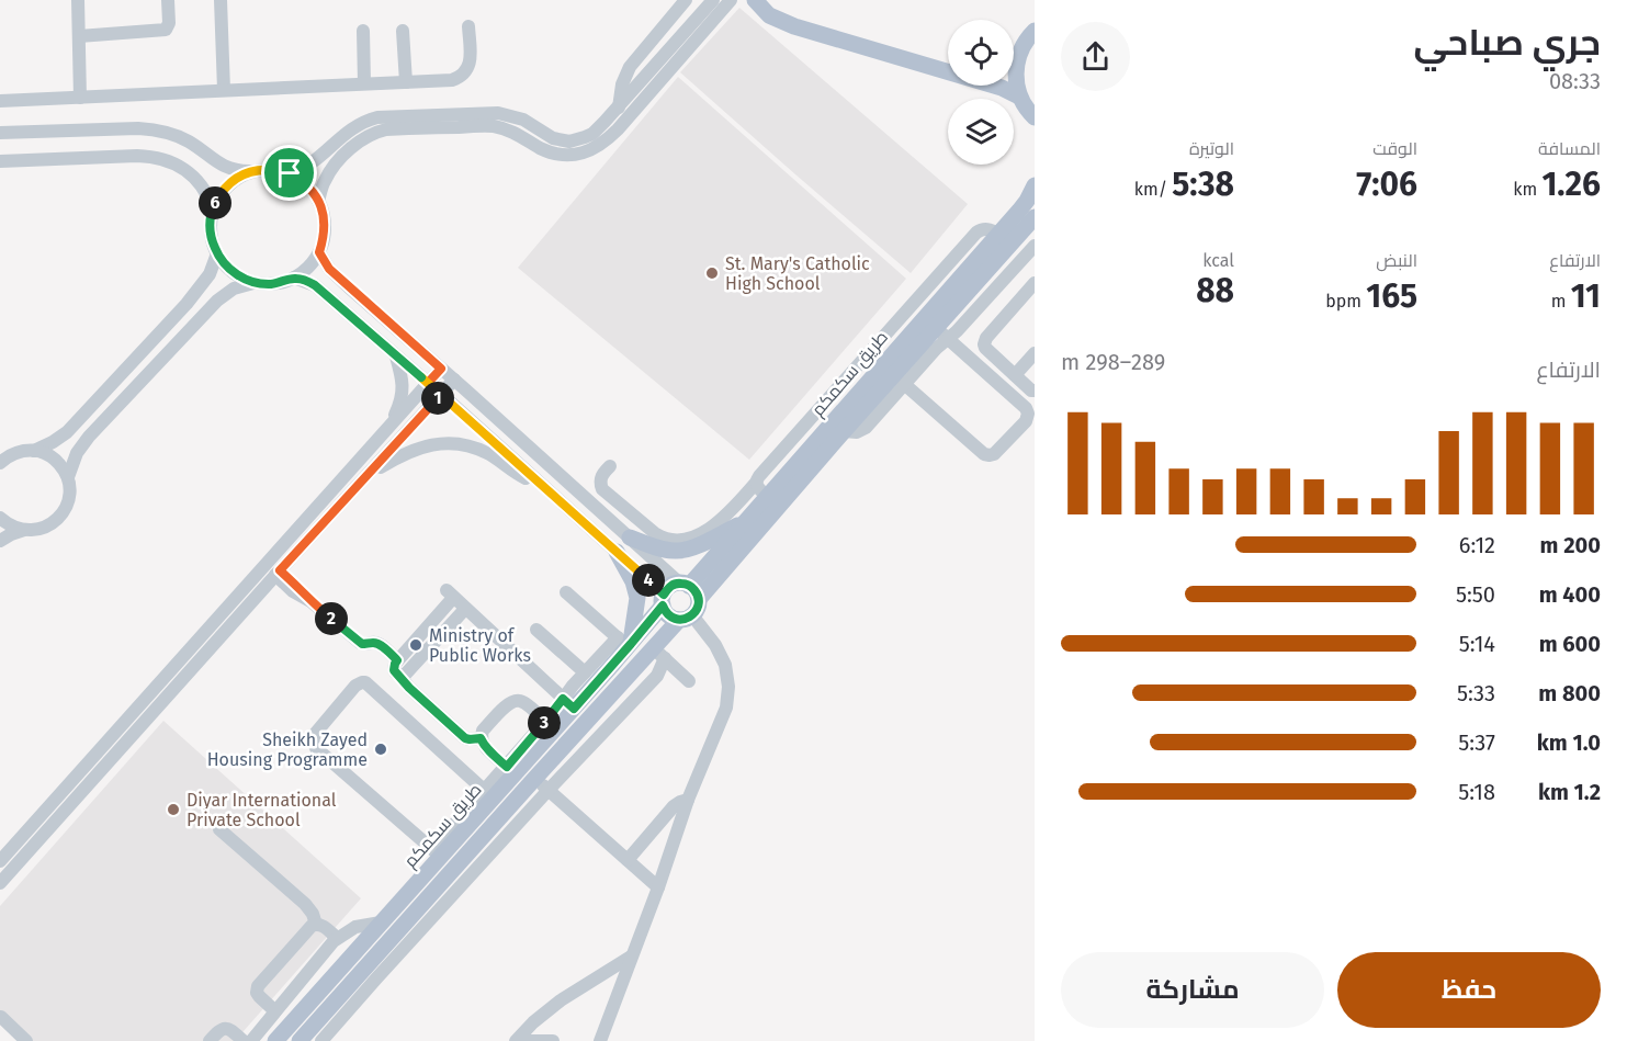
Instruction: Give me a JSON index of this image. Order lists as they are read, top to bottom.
{
  "streets": {
    "main road": ["طريق سكمكم"]
  },
  "places": [
    "St. Mary's Catholic High School",
    "Ministry of Public Works",
    "Sheikh Zayed Housing Programme",
    "Diyar International Private School"
  ],
  "page": {
    "heading": ["جري صباحي", "08:33"],
    "stats": [
      ["المسافة", "1.26 km"],
      ["الوقت", "7:06"],
      ["الوتيرة", "5:38 /km"],
      ["الارتفاع", "11 m"],
      ["النبض", "165 bpm"],
      ["kcal", "88"]
    ],
    "pins": [
      "6",
      "1",
      "4",
      "2",
      "3"
    ],
    "chart": ["الارتفاع", "289–298 m"],
    "list": [
      {
        "name": "200 m",
        "note": "6:12"
      },
      {
        "name": "400 m",
        "note": "5:50"
      },
      {
        "name": "600 m",
        "note": "5:14"
      },
      {
        "name": "800 m",
        "note": "5:33"
      },
      {
        "name": "1.0 km",
        "note": "5:37"
      },
      {
        "name": "1.2 km",
        "note": "5:18"
      }
    ],
    "buttons": ["حفظ", "مشاركة"]
  }
}
